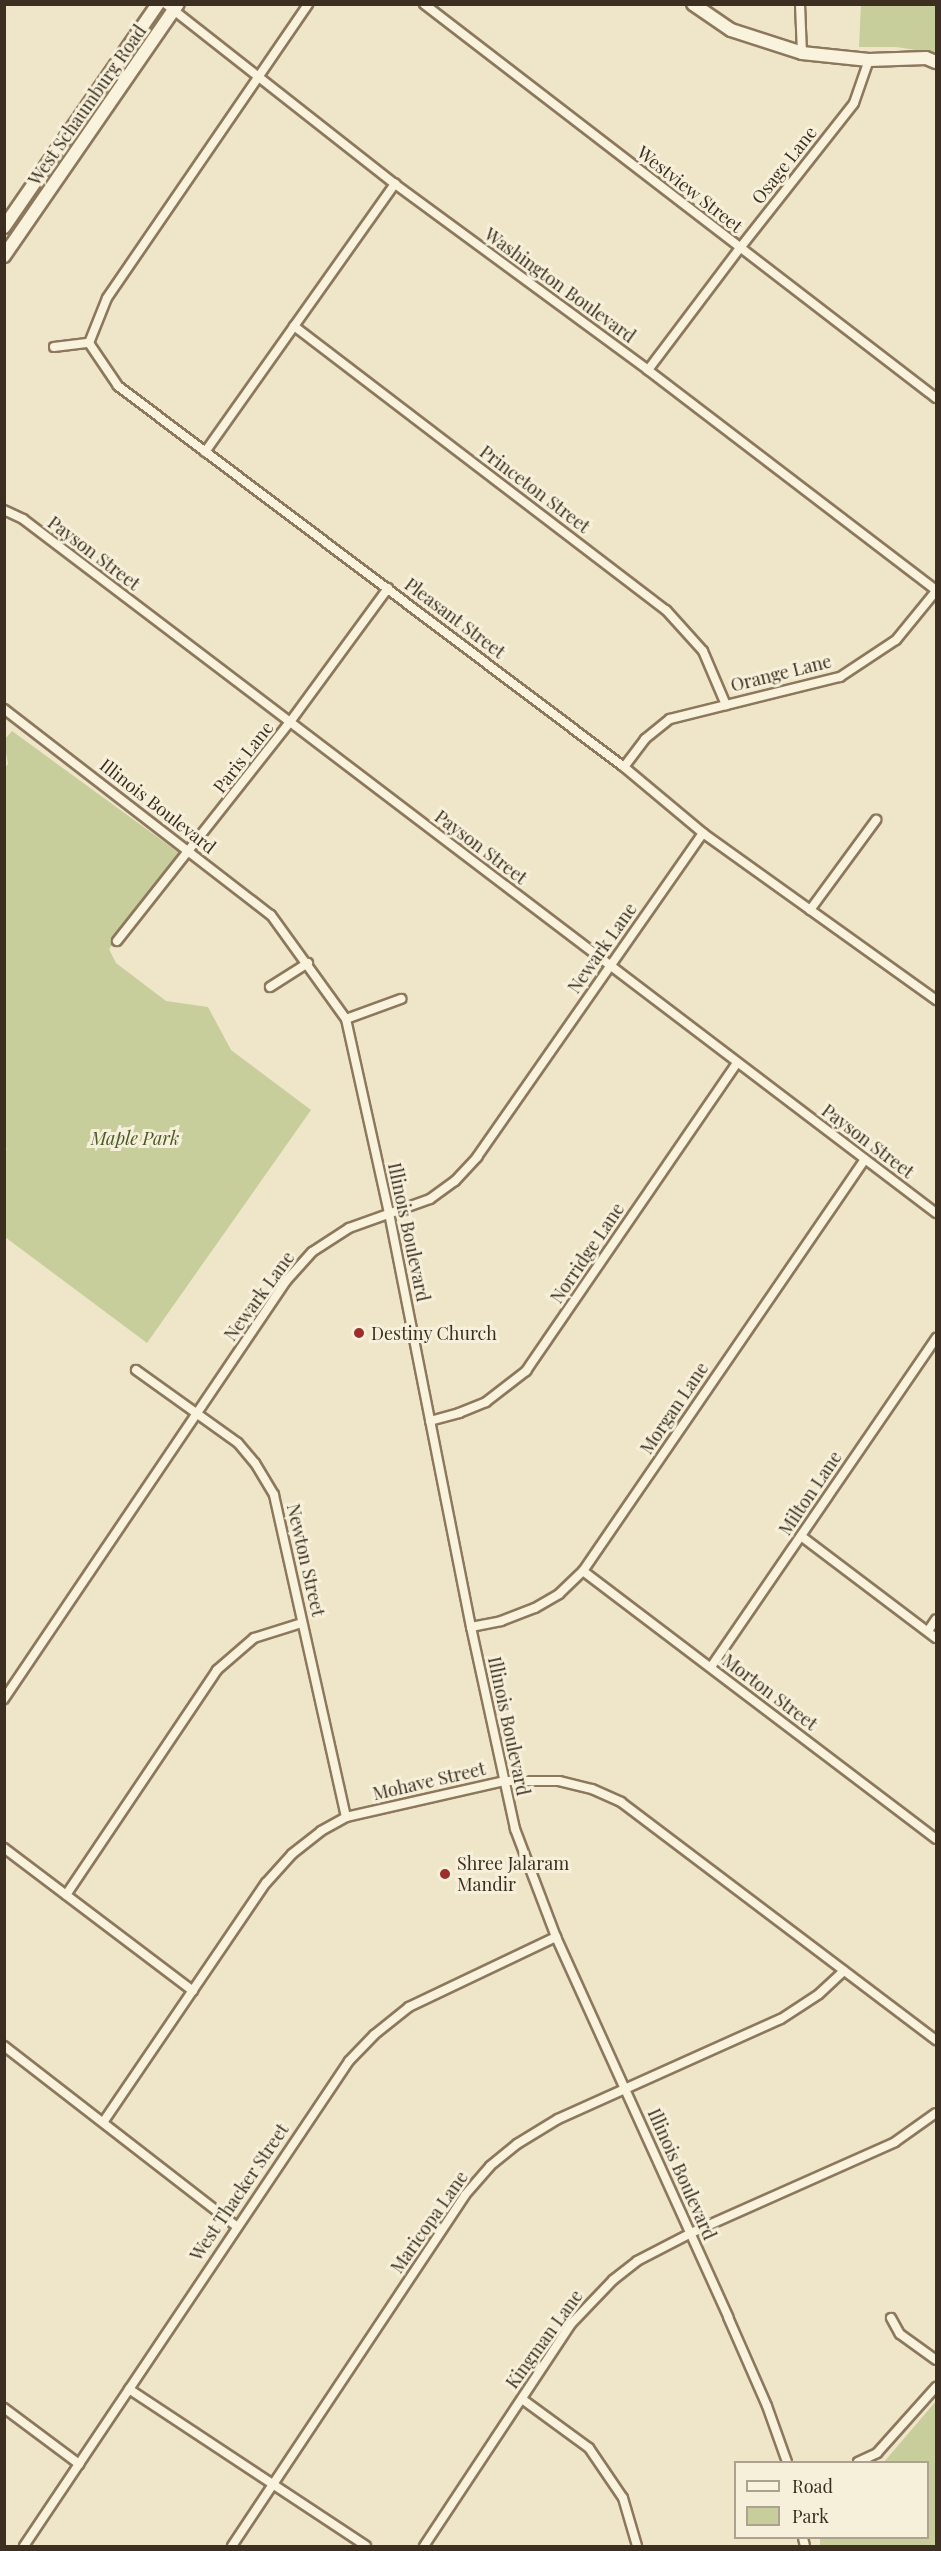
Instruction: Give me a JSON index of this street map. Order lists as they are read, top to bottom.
{
  "streets": {
    "main road": ["West Schaumburg Road"],
    "street": [
      "Osage Lane",
      "Westview Street",
      "Washington Boulevard",
      "Princeton Street",
      "Payson Street",
      "Pleasant Street",
      "Orange Lane",
      "Paris Lane",
      "Illinois Boulevard",
      "Newark Lane",
      "Norridge Lane",
      "Morgan Lane",
      "Milton Lane",
      "Newton Street",
      "Morton Street",
      "Mohave Street",
      "West Thacker Street",
      "Maricopa Lane",
      "Kingman Lane"
    ]
  },
  "crossings": [
    ["West Schaumburg Road", "Washington Boulevard"],
    ["Osage Lane", "Westview Street"],
    ["Osage Lane", "Washington Boulevard"],
    ["Washington Boulevard", "Orange Lane"],
    ["Princeton Street", "Orange Lane"],
    ["Payson Street", "Paris Lane"],
    ["Payson Street", "Newark Lane"],
    ["Payson Street", "Norridge Lane"],
    ["Payson Street", "Morgan Lane"],
    ["Pleasant Street", "Orange Lane"],
    ["Pleasant Street", "Paris Lane"],
    ["Pleasant Street", "Newark Lane"],
    ["Paris Lane", "Illinois Boulevard"],
    ["Illinois Boulevard", "Newark Lane"],
    ["Illinois Boulevard", "Norridge Lane"],
    ["Illinois Boulevard", "Morgan Lane"],
    ["Illinois Boulevard", "Mohave Street"],
    ["Illinois Boulevard", "West Thacker Street"],
    ["Illinois Boulevard", "Maricopa Lane"],
    ["Illinois Boulevard", "Kingman Lane"],
    ["Newark Lane", "Newton Street"],
    ["Morgan Lane", "Morton Street"],
    ["Milton Lane", "Morton Street"],
    ["Newton Street", "Mohave Street"],
    ["Mohave Street", "Maricopa Lane"]
  ],
  "parks": ["Maple Park"],
  "places": ["Destiny Church", "Shree Jalaram Mandir"],
  "legend": ["Road", "Park"]
}
